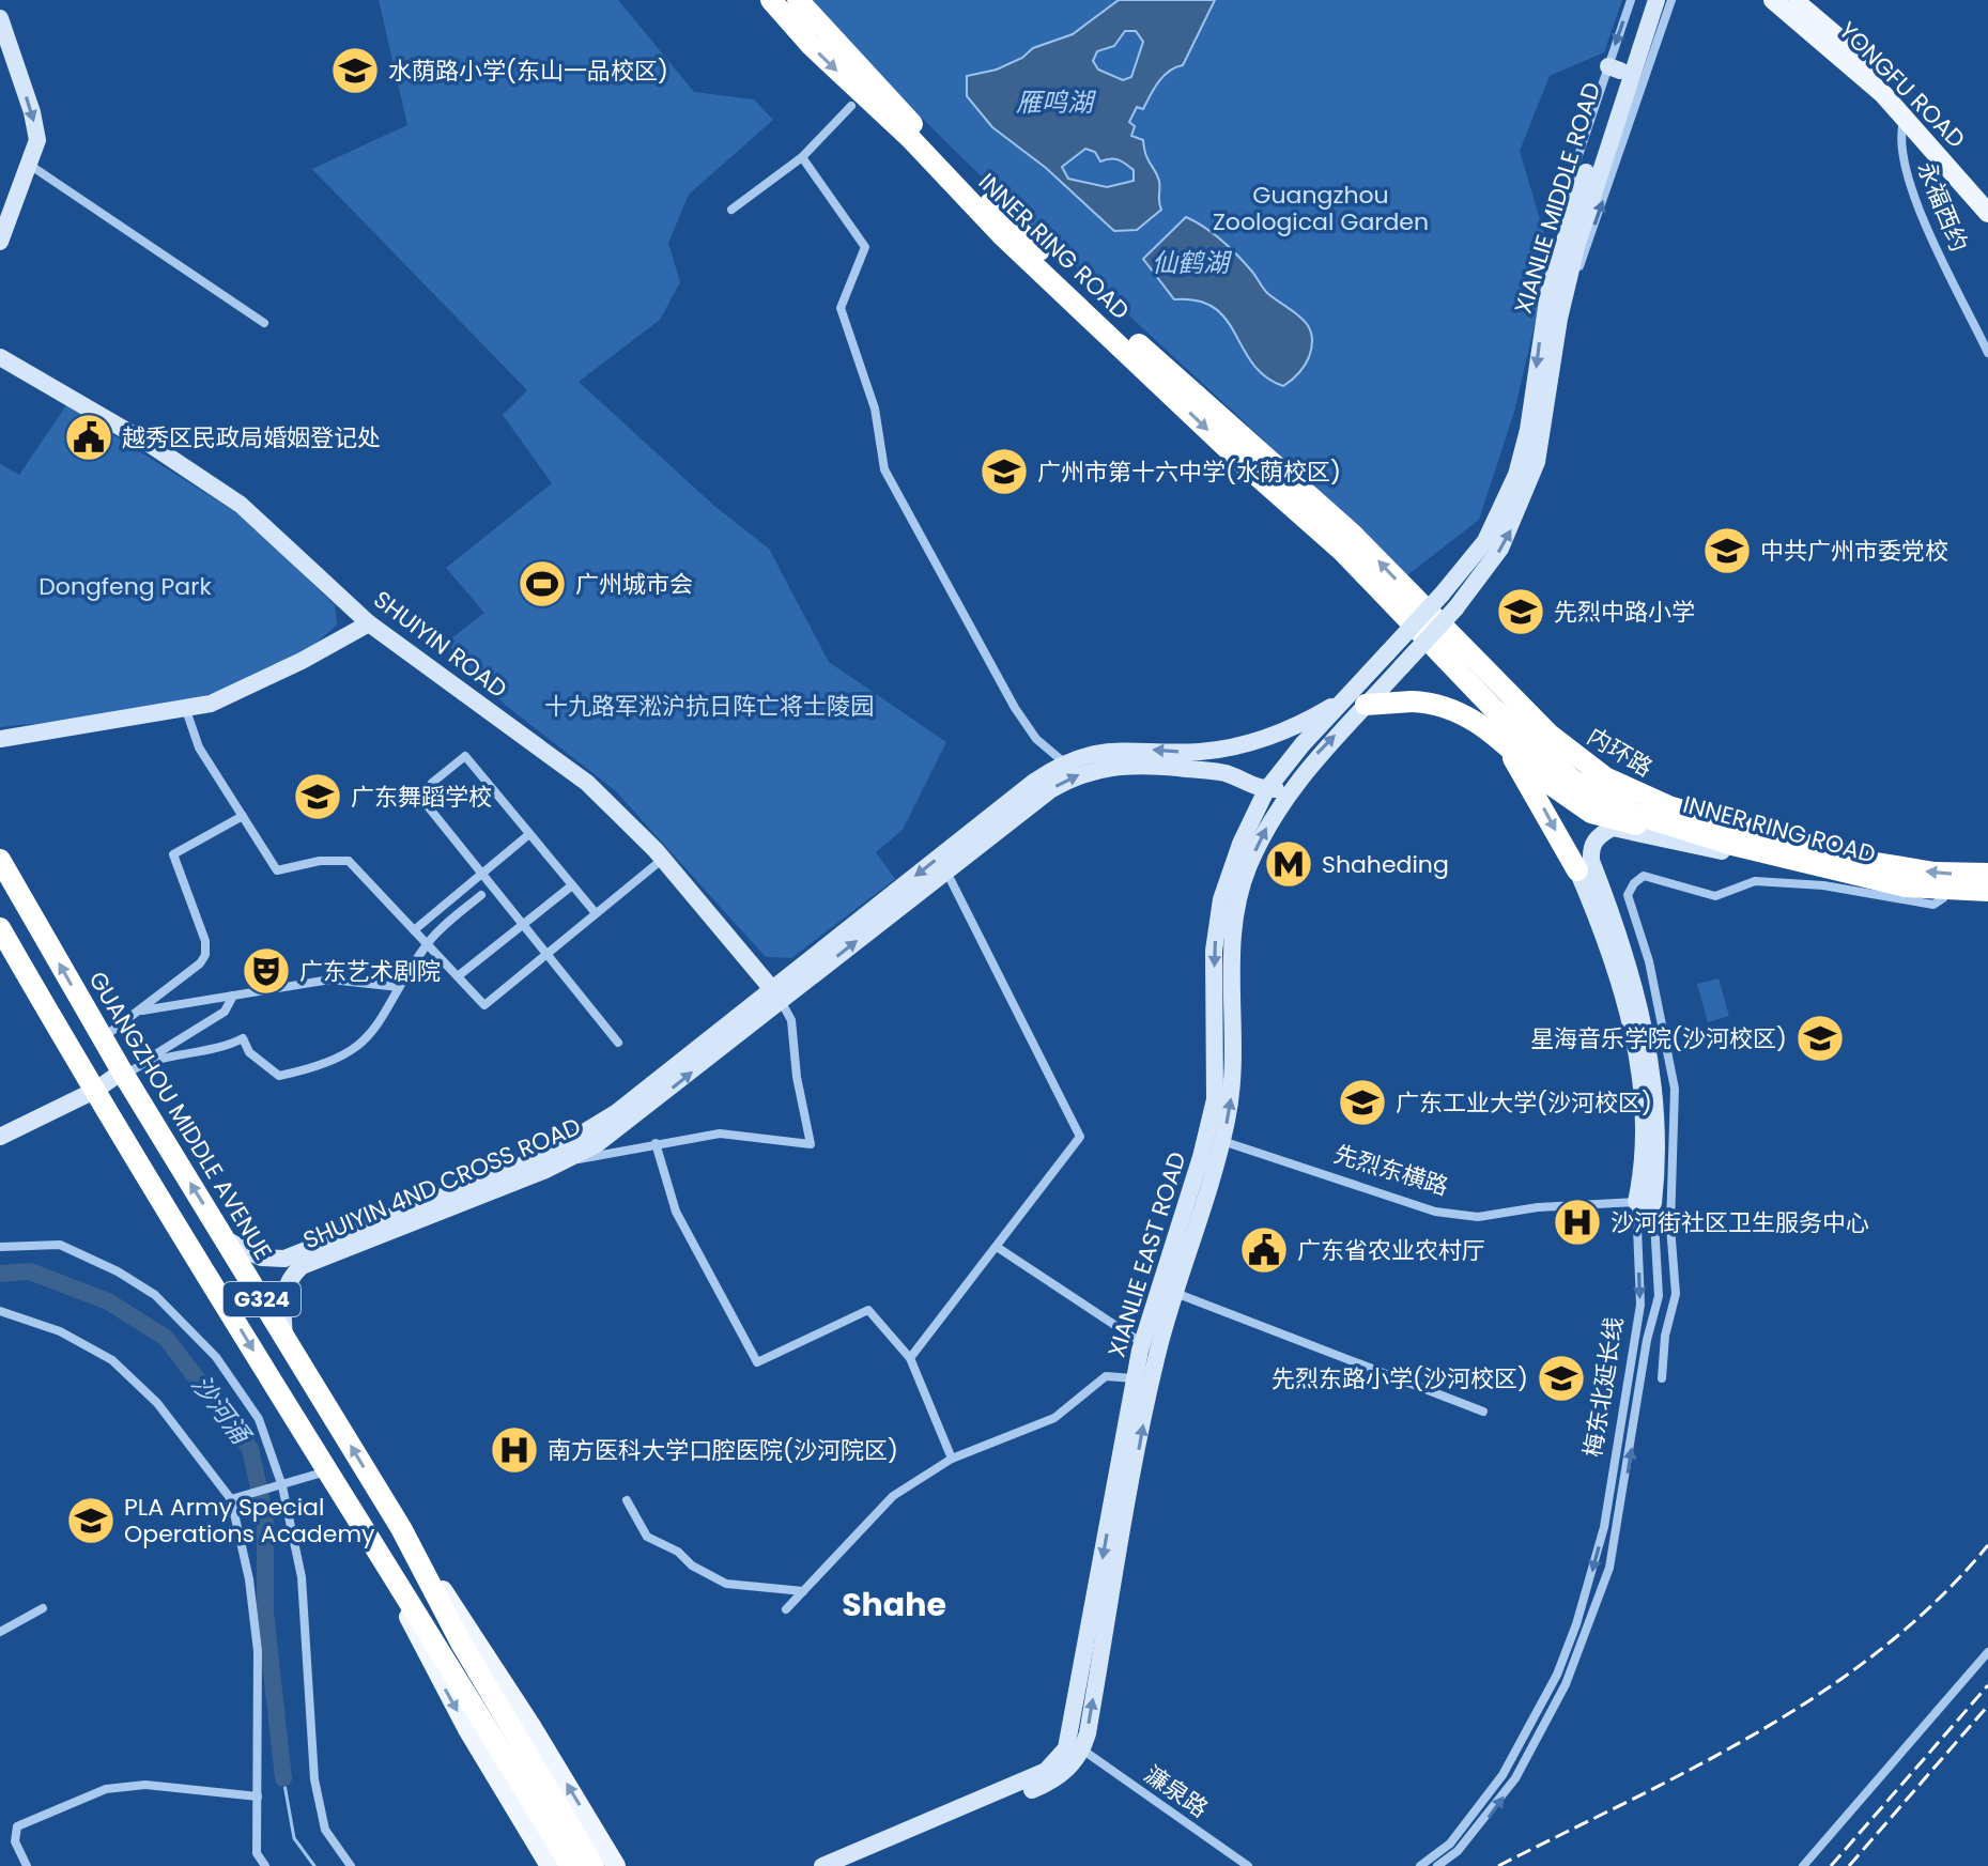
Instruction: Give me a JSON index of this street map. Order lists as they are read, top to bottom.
{
  "streets": {
    "highway": [
      "INNER RING ROAD",
      "内环路",
      "GUANGZHOU MIDDLE AVENUE",
      "G324"
    ],
    "main road": ["YONGFU ROAD"],
    "street": [
      "XIANLIE MIDDLE ROAD",
      "永福西约",
      "SHUIYIN ROAD",
      "先烈东横路",
      "SHUIYIN 4ND CROSS ROAD",
      "XIANLIE EAST ROAD",
      "梅东北延长线",
      "濂泉路"
    ]
  },
  "crossings": [
    ["YONGFU ROAD", "永福西约"],
    ["XIANLIE MIDDLE ROAD", "XIANLIE EAST ROAD"],
    ["SHUIYIN ROAD", "SHUIYIN 4ND CROSS ROAD"],
    ["GUANGZHOU MIDDLE AVENUE", "SHUIYIN 4ND CROSS ROAD"],
    ["先烈东横路", "XIANLIE EAST ROAD"],
    ["先烈东横路", "梅东北延长线"],
    ["XIANLIE EAST ROAD", "濂泉路"]
  ],
  "one_way": ["INNER RING ROAD"],
  "districts": ["Shahe"],
  "water": ["雁鸣湖", "仙鹤湖", "沙河涌"],
  "parks": ["Guangzhou Zoological Garden", "Dongfeng Park", "十九路军淞沪抗日阵亡将士陵园"],
  "places": {
    "school or university": [
      "水荫路小学(东山一品校区)",
      "广州市第十六中学(水荫校区)",
      "中共广州市委党校",
      "先烈中路小学",
      "广东舞蹈学校",
      "星海音乐学院(沙河校区)",
      "广东工业大学(沙河校区)",
      "先烈东路小学(沙河校区)",
      "PLA Army Special Operations Academy"
    ],
    "public building": ["越秀区民政局婚姻登记处", "广东省农业农村厅"],
    "sports": ["广州城市会"],
    "metro station": ["Shaheding"],
    "theatre": ["广东艺术剧院"],
    "hospital": ["沙河街社区卫生服务中心", "南方医科大学口腔医院(沙河院区)"]
  }
}
